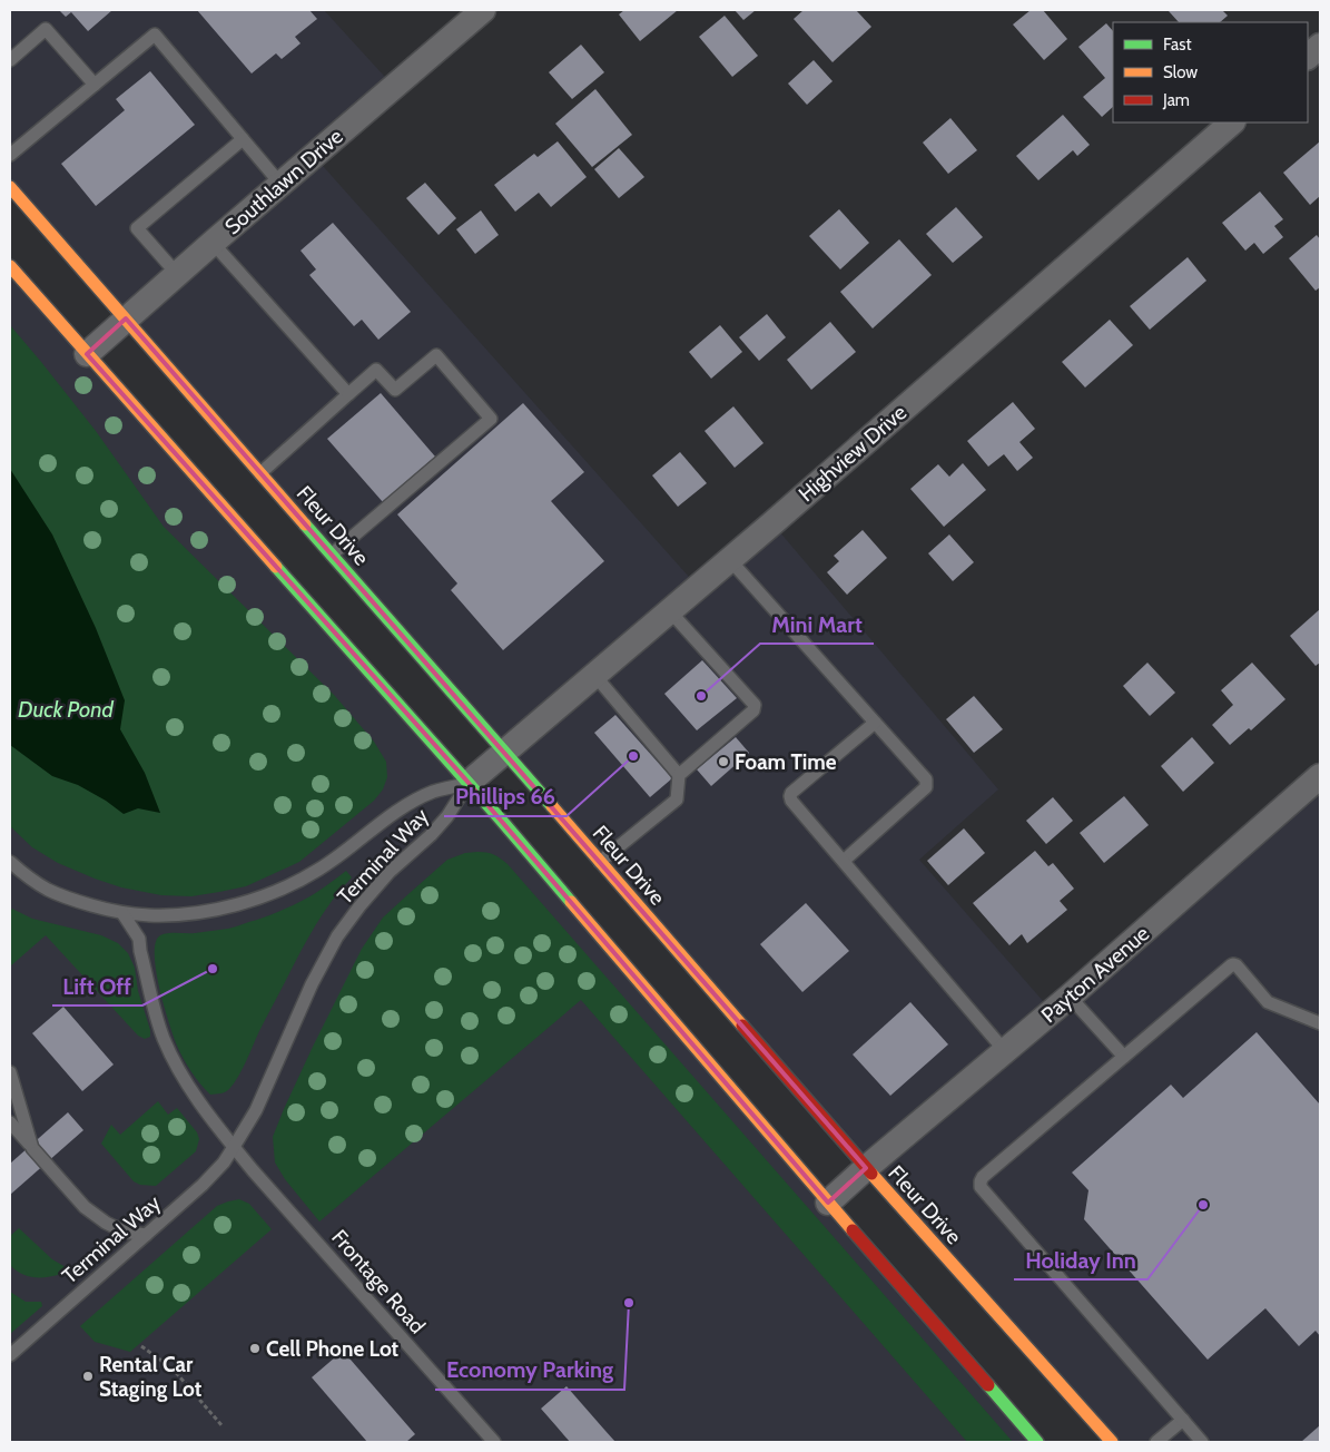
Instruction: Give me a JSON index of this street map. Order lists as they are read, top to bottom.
{
  "streets": {
    "main road": ["Fleur Drive"],
    "street": ["Southlawn Drive", "Highview Drive", "Payton Avenue"],
    "lane": ["Terminal Way", "Frontage Road"]
  },
  "crossings": [
    ["Southlawn Drive", "Fleur Drive"],
    ["Highview Drive", "Fleur Drive"],
    ["Highview Drive", "Terminal Way"],
    ["Fleur Drive", "Payton Avenue"],
    ["Terminal Way", "Frontage Road"]
  ],
  "water": ["Duck Pond"],
  "places": [
    "Mini Mart",
    "Phillips 66",
    "Foam Time",
    "Lift Off",
    "Holiday Inn",
    "Economy Parking",
    "Cell Phone Lot",
    "Rental Car Staging Lot"
  ],
  "legend": ["Fast", "Slow", "Jam"]
}
